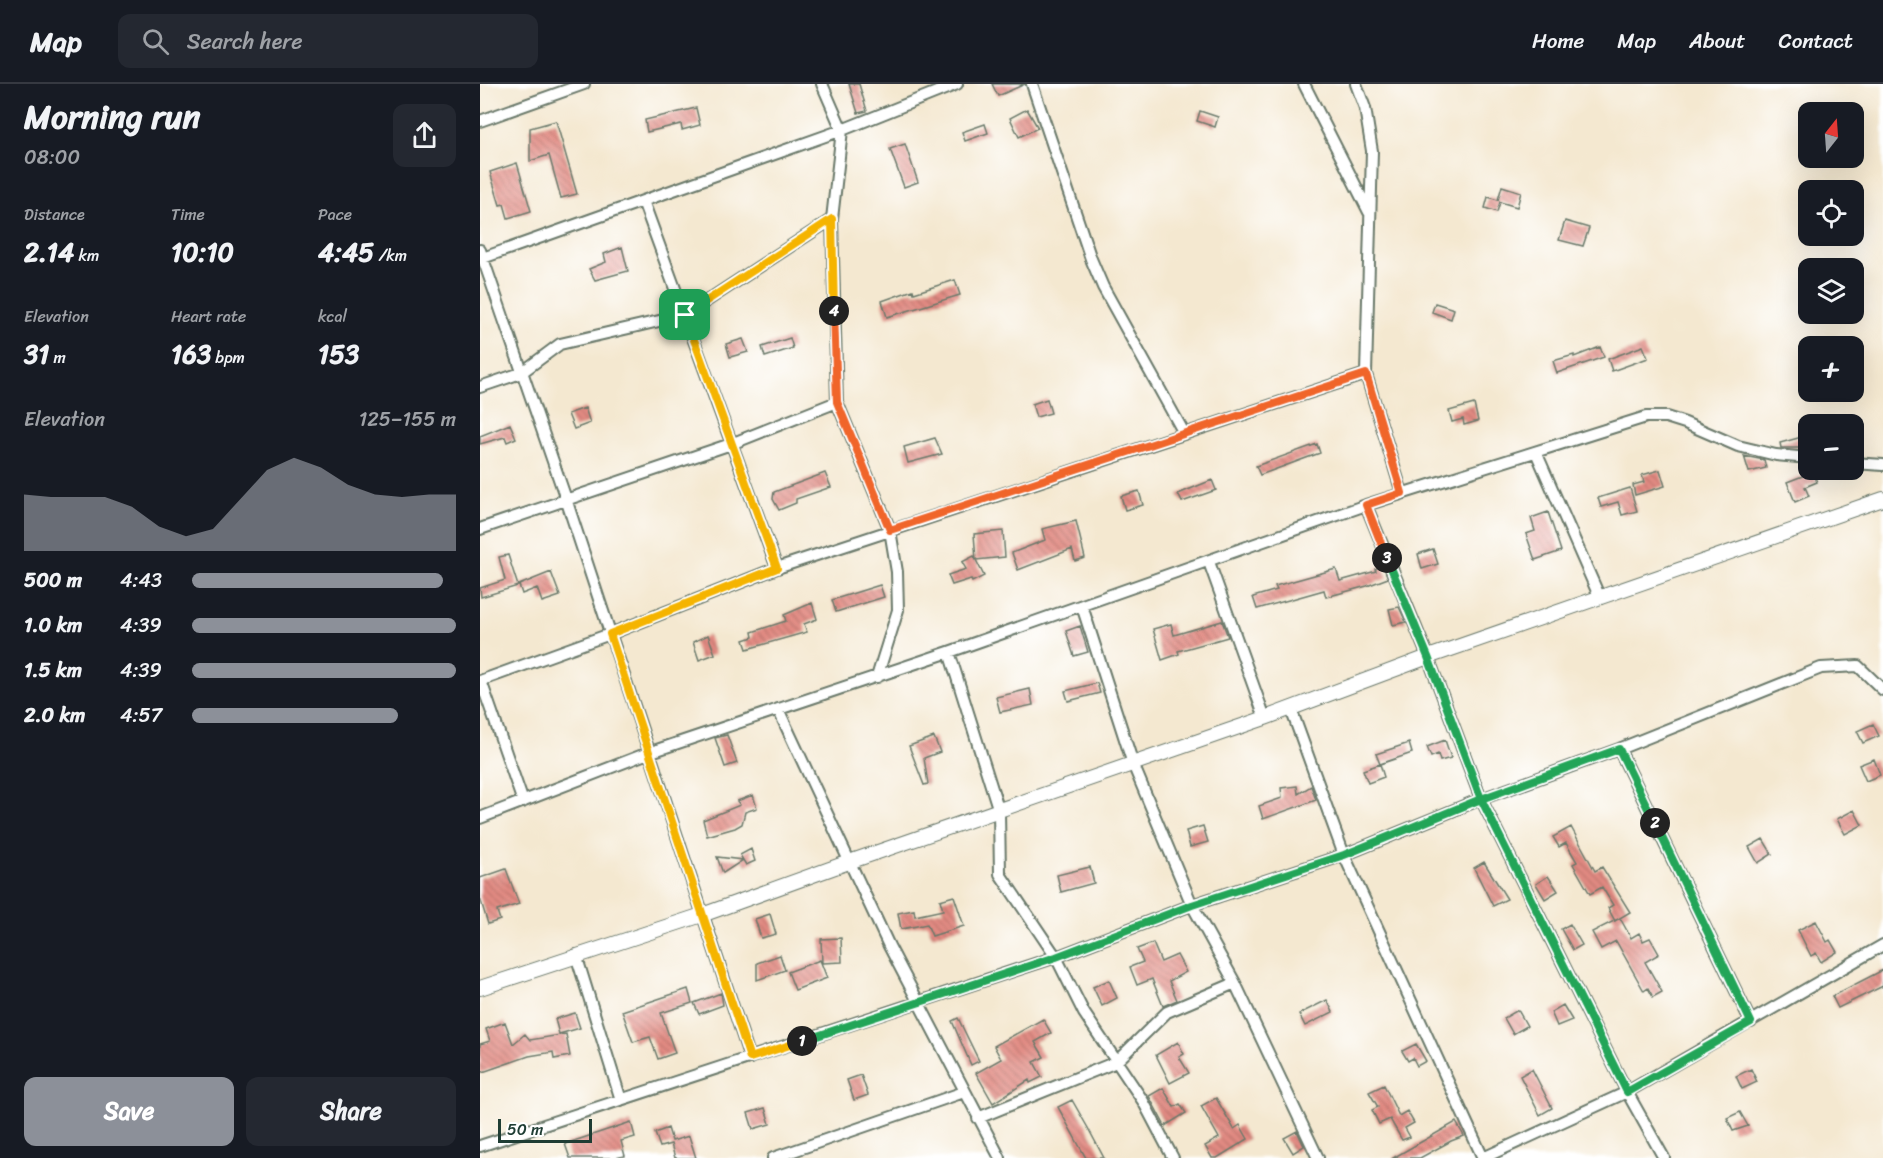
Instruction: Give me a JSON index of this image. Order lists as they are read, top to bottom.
{
  "scale_bar": "50 m",
  "north": "top",
  "page": {
    "header": "Map",
    "search": "Search here",
    "nav": [
      "Home",
      "Map",
      "About",
      "Contact"
    ],
    "heading": ["Morning run", "08:00"],
    "map_buttons": ["+", "−"],
    "stats": [
      ["Distance", "2.14 km"],
      ["Time", "10:10"],
      ["Pace", "4:45 /km"],
      ["Elevation", "31 m"],
      ["Heart rate", "163 bpm"],
      ["kcal", "153"]
    ],
    "pins": [
      "4",
      "3",
      "2",
      "1"
    ],
    "chart": ["Elevation", "125–155 m"],
    "list": [
      {
        "name": "500 m",
        "note": "4:43"
      },
      {
        "name": "1.0 km",
        "note": "4:39"
      },
      {
        "name": "1.5 km",
        "note": "4:39"
      },
      {
        "name": "2.0 km",
        "note": "4:57"
      }
    ],
    "buttons": ["Save", "Share"],
    "scale": "50 m"
  }
}
